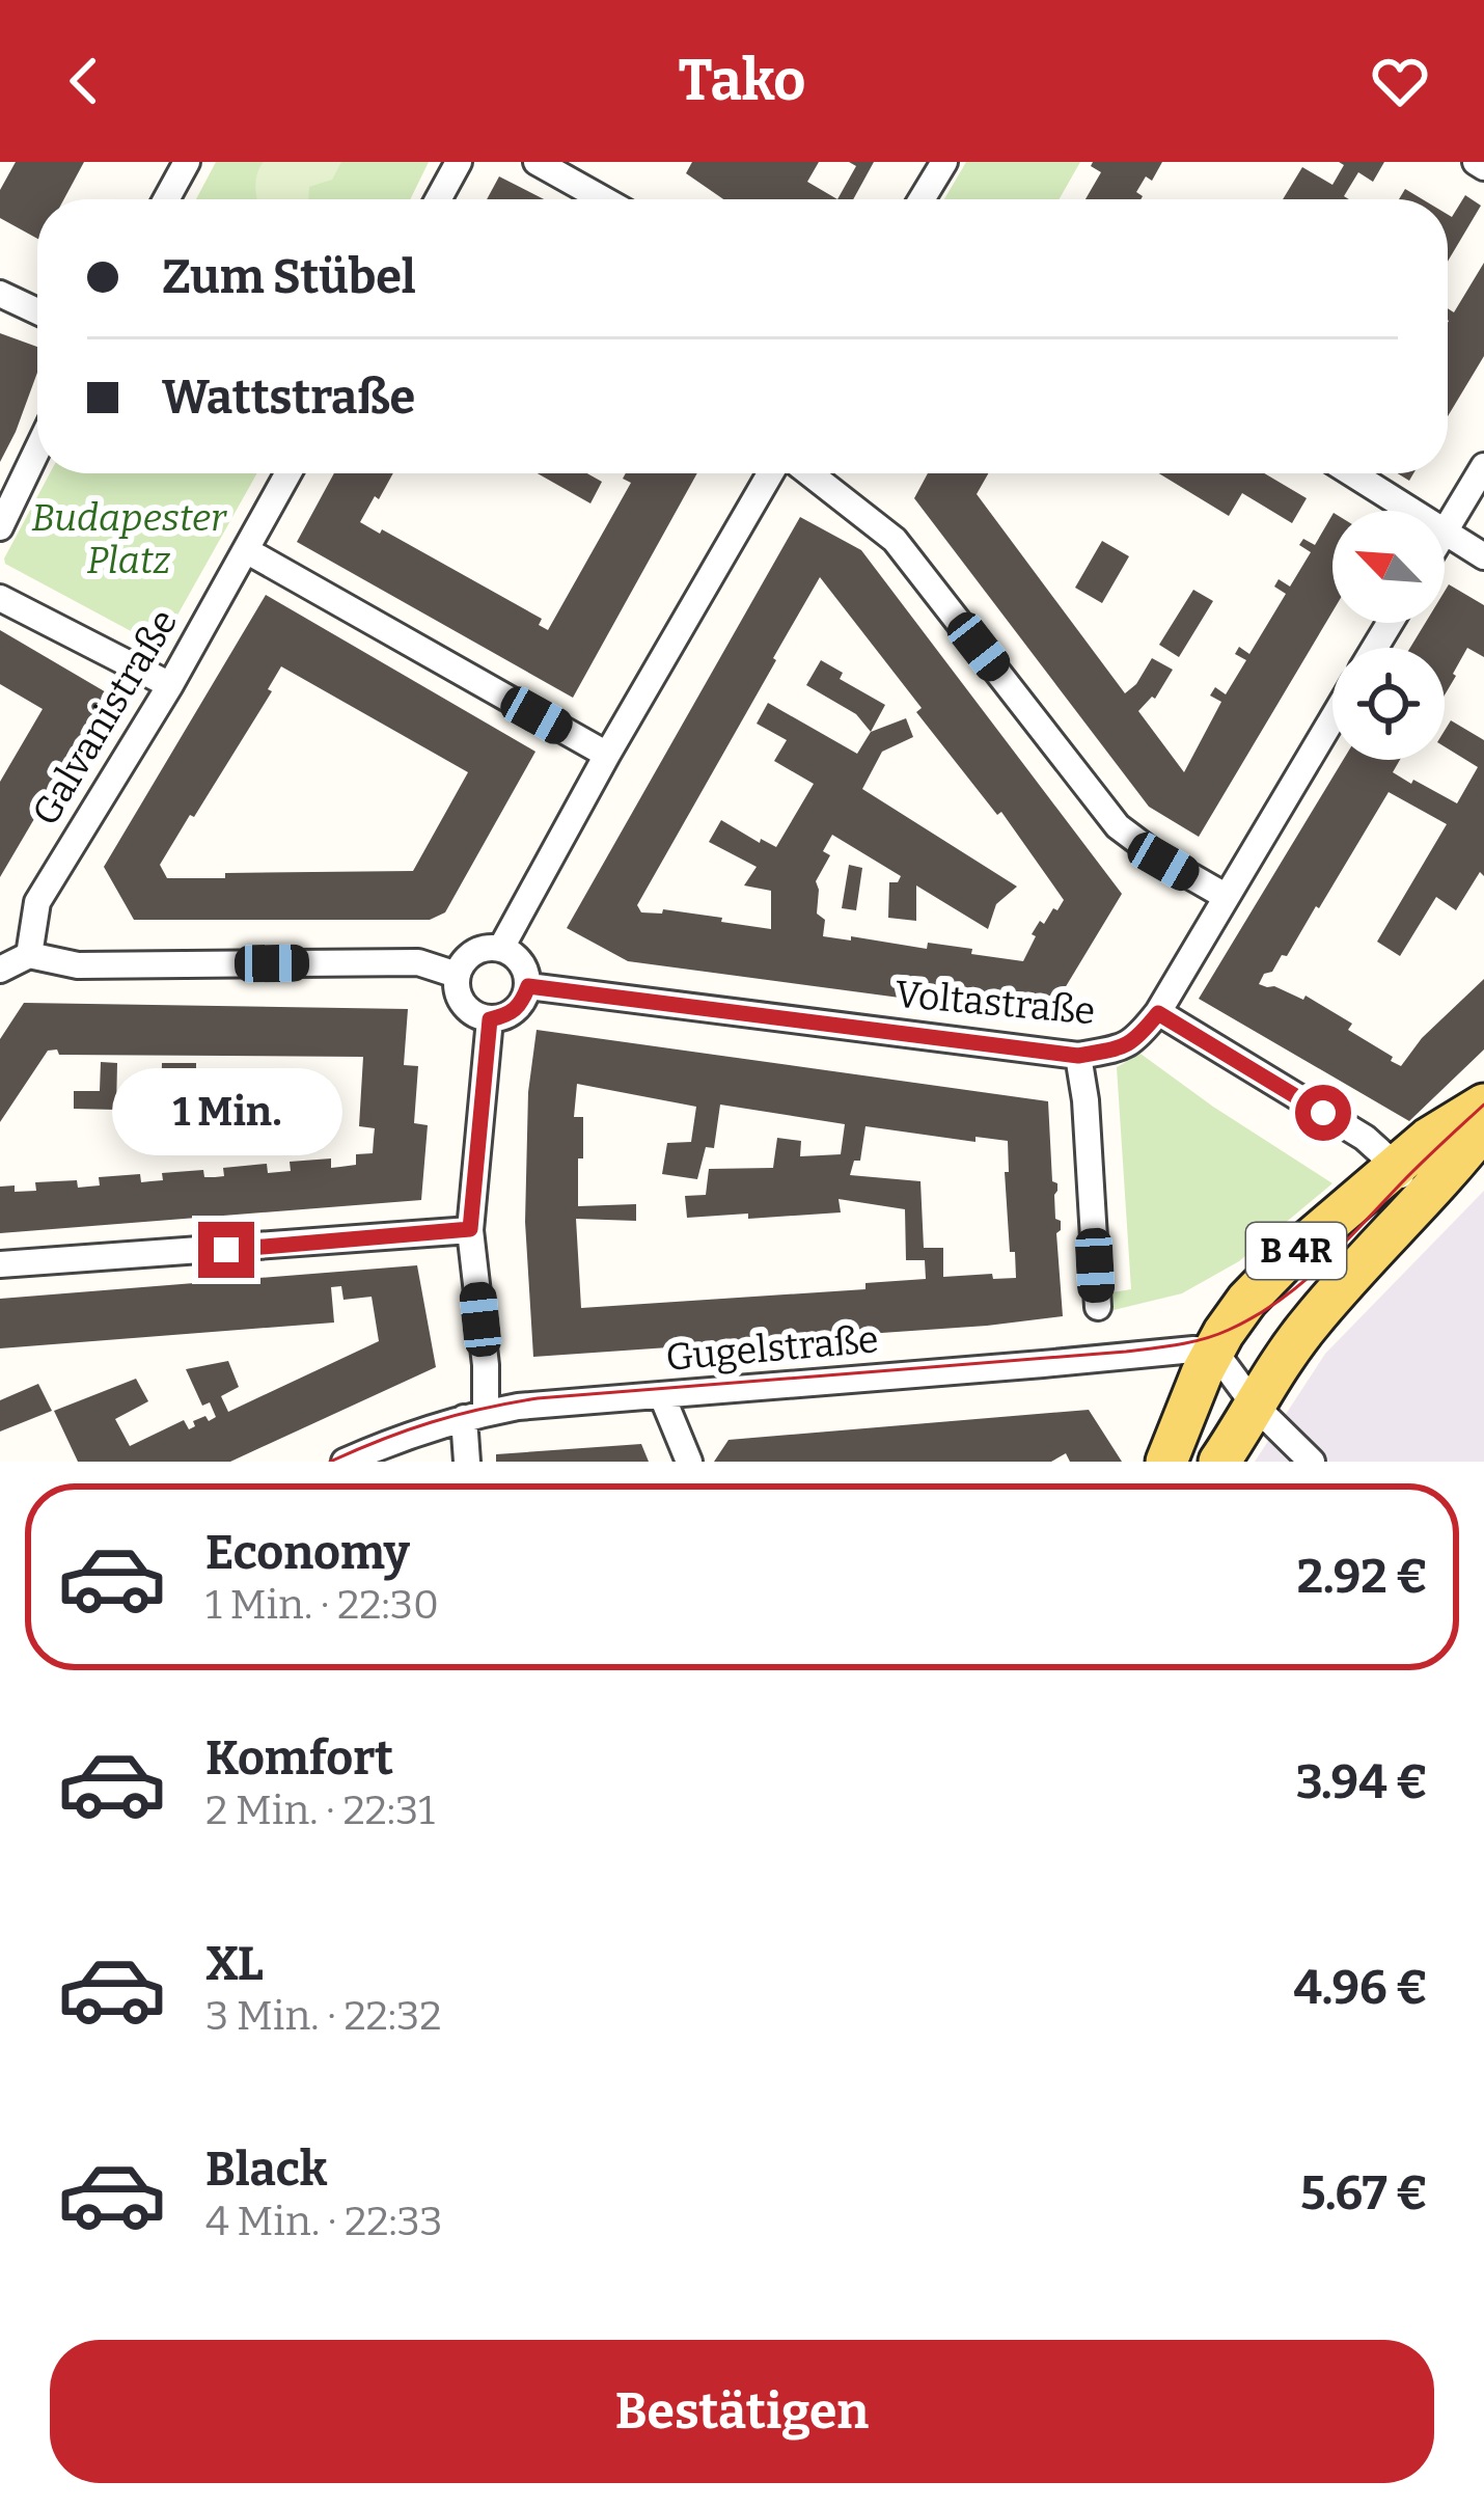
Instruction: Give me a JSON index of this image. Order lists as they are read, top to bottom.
{
  "streets": {
    "main road": ["B 4R"],
    "street": ["Galvanistraße", "Voltastraße", "Gugelstraße"]
  },
  "crossings": [
    ["B 4R", "Gugelstraße"]
  ],
  "parks": ["Budapester Platz"],
  "north": "top left",
  "page": {
    "header": "Tako",
    "banner": ["Zum Stübel", "Wattstraße"],
    "bubble": "1 Min.",
    "list": [
      {
        "name": "Economy",
        "note": "1 Min. · 22:30",
        "value": "2.92 €"
      },
      {
        "name": "Komfort",
        "note": "2 Min. · 22:31",
        "value": "3.94 €"
      },
      {
        "name": "XL",
        "note": "3 Min. · 22:32",
        "value": "4.96 €"
      },
      {
        "name": "Black",
        "note": "4 Min. · 22:33",
        "value": "5.67 €"
      }
    ],
    "buttons": "Bestätigen"
  }
}
